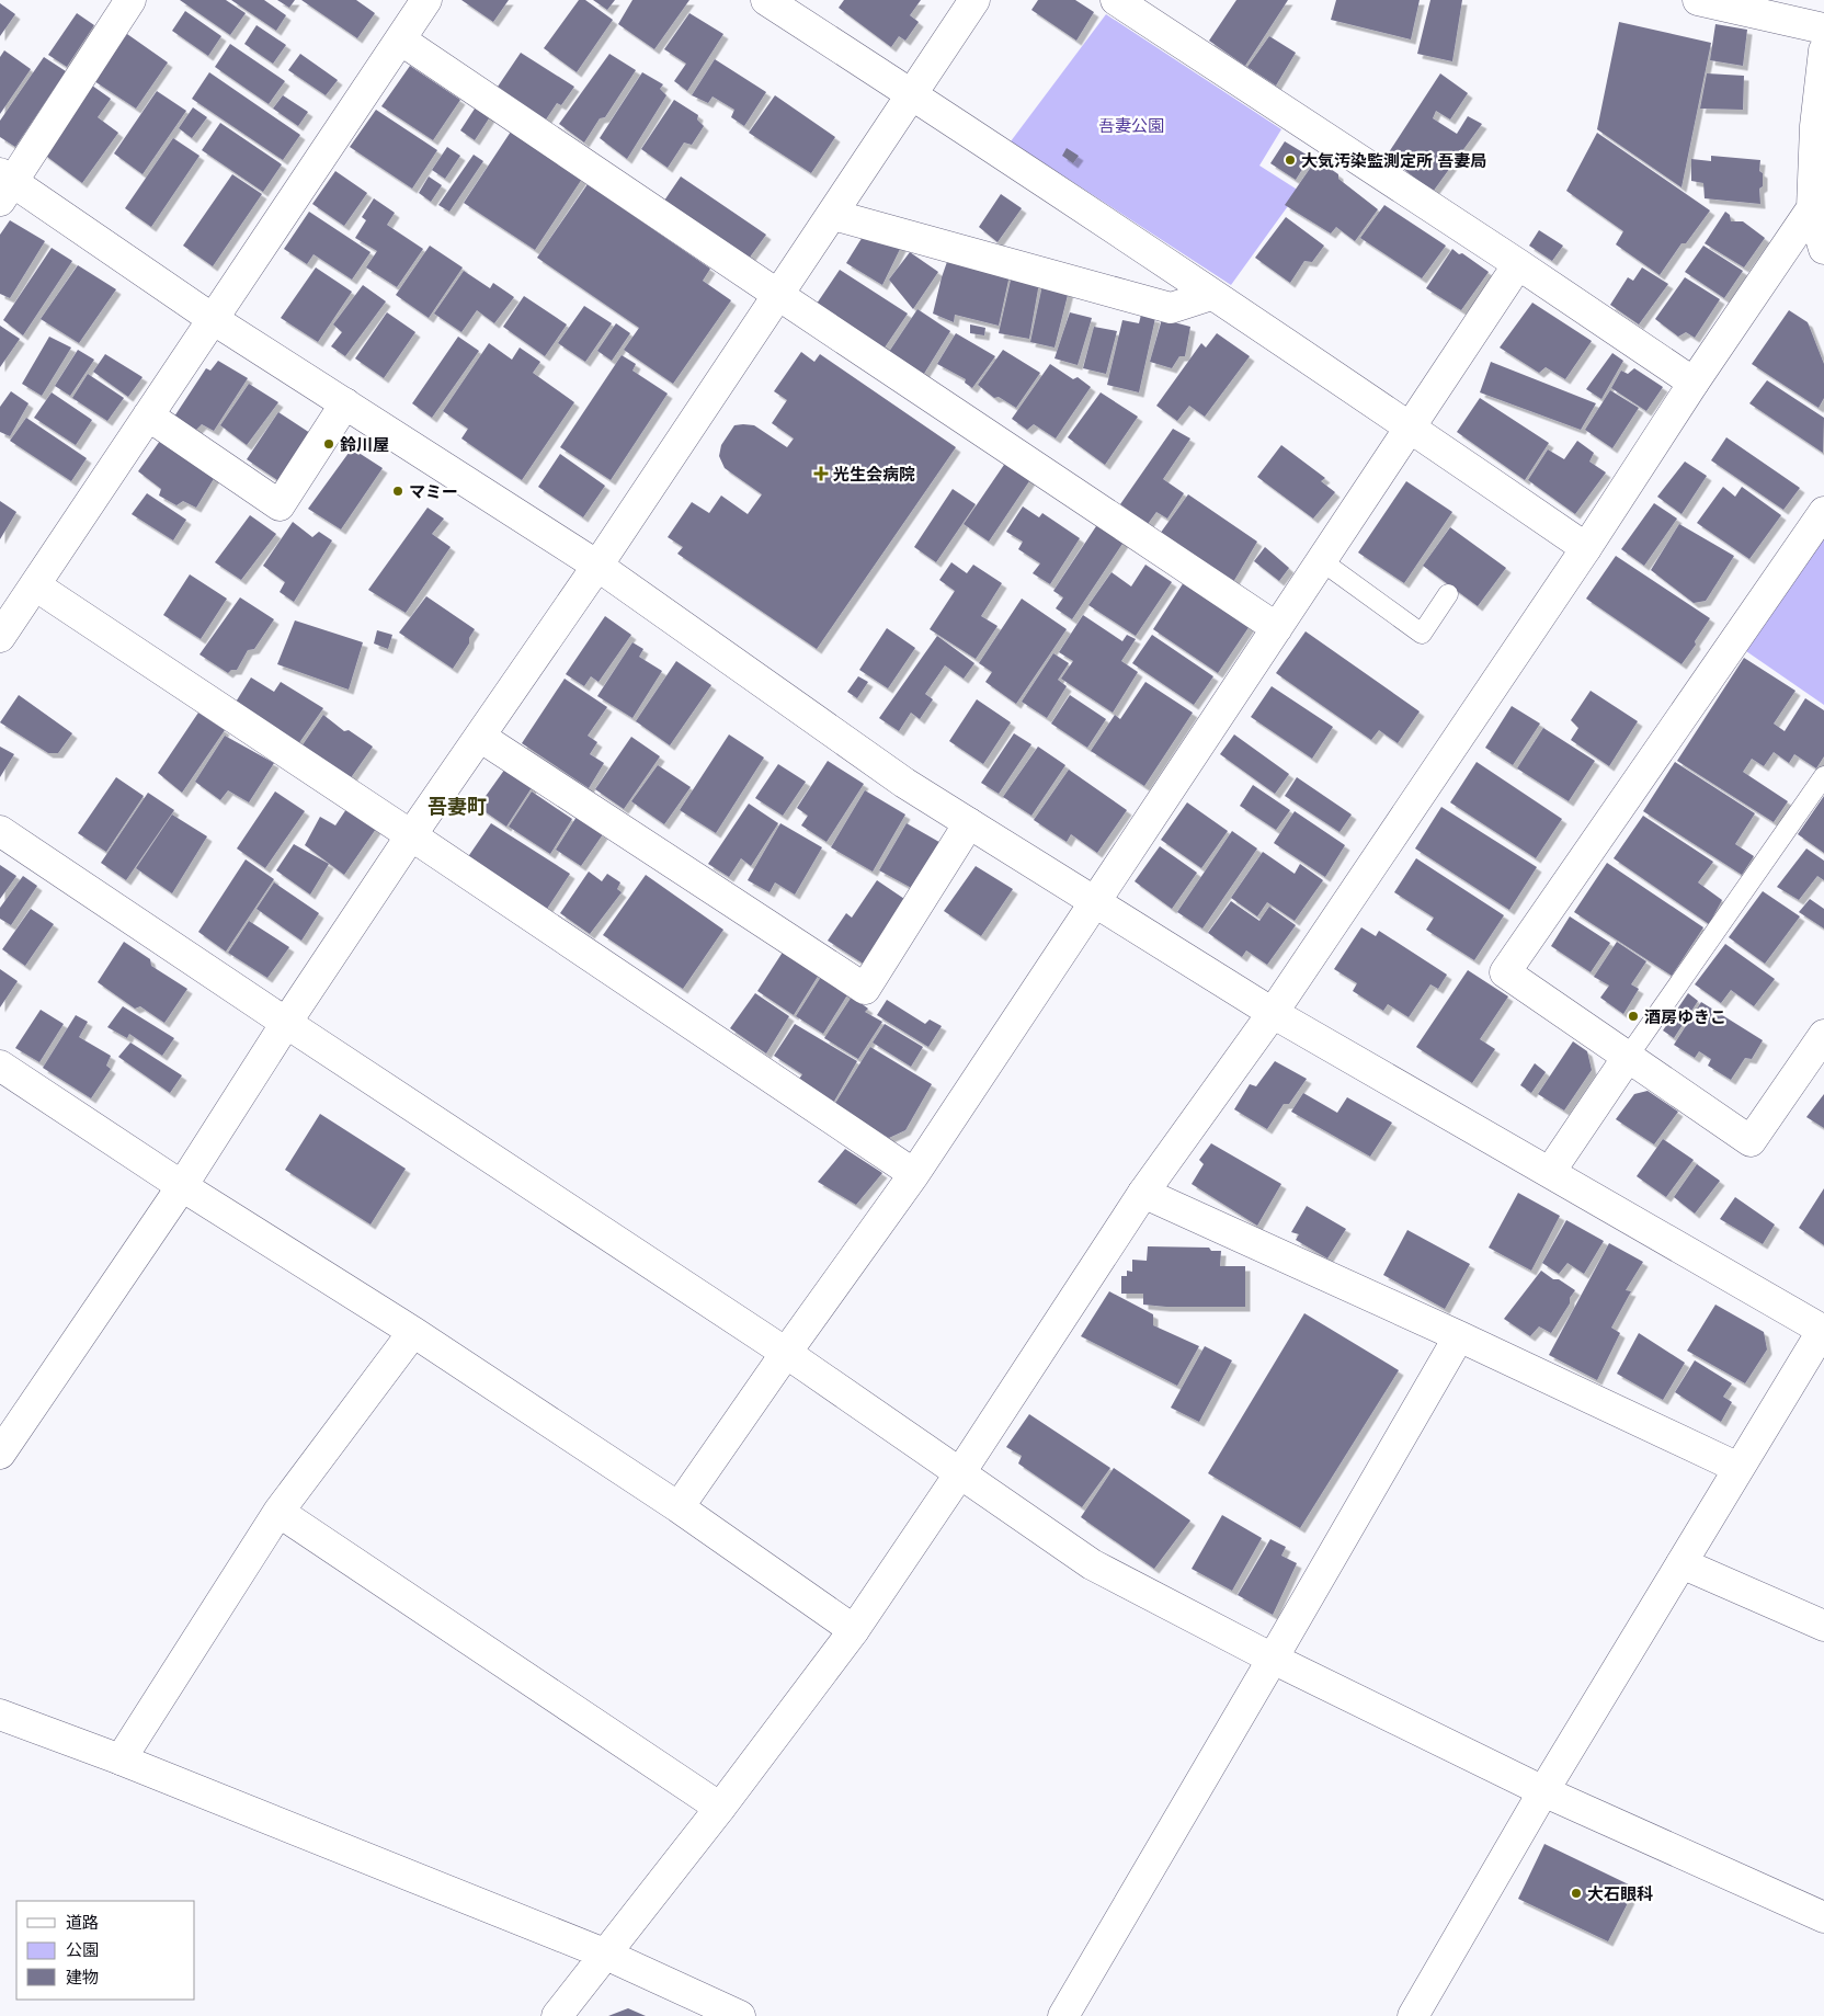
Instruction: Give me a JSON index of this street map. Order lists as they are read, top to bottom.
{
  "districts": ["吾妻町"],
  "parks": ["吾妻公園"],
  "places": {
    "other": [
      "大気汚染監測定所 吾妻局",
      "鈴川屋",
      "マミー",
      "酒房ゆきこ",
      "大石眼科"
    ],
    "health": ["光生会病院"]
  },
  "legend": ["道路", "公園", "建物"]
}
